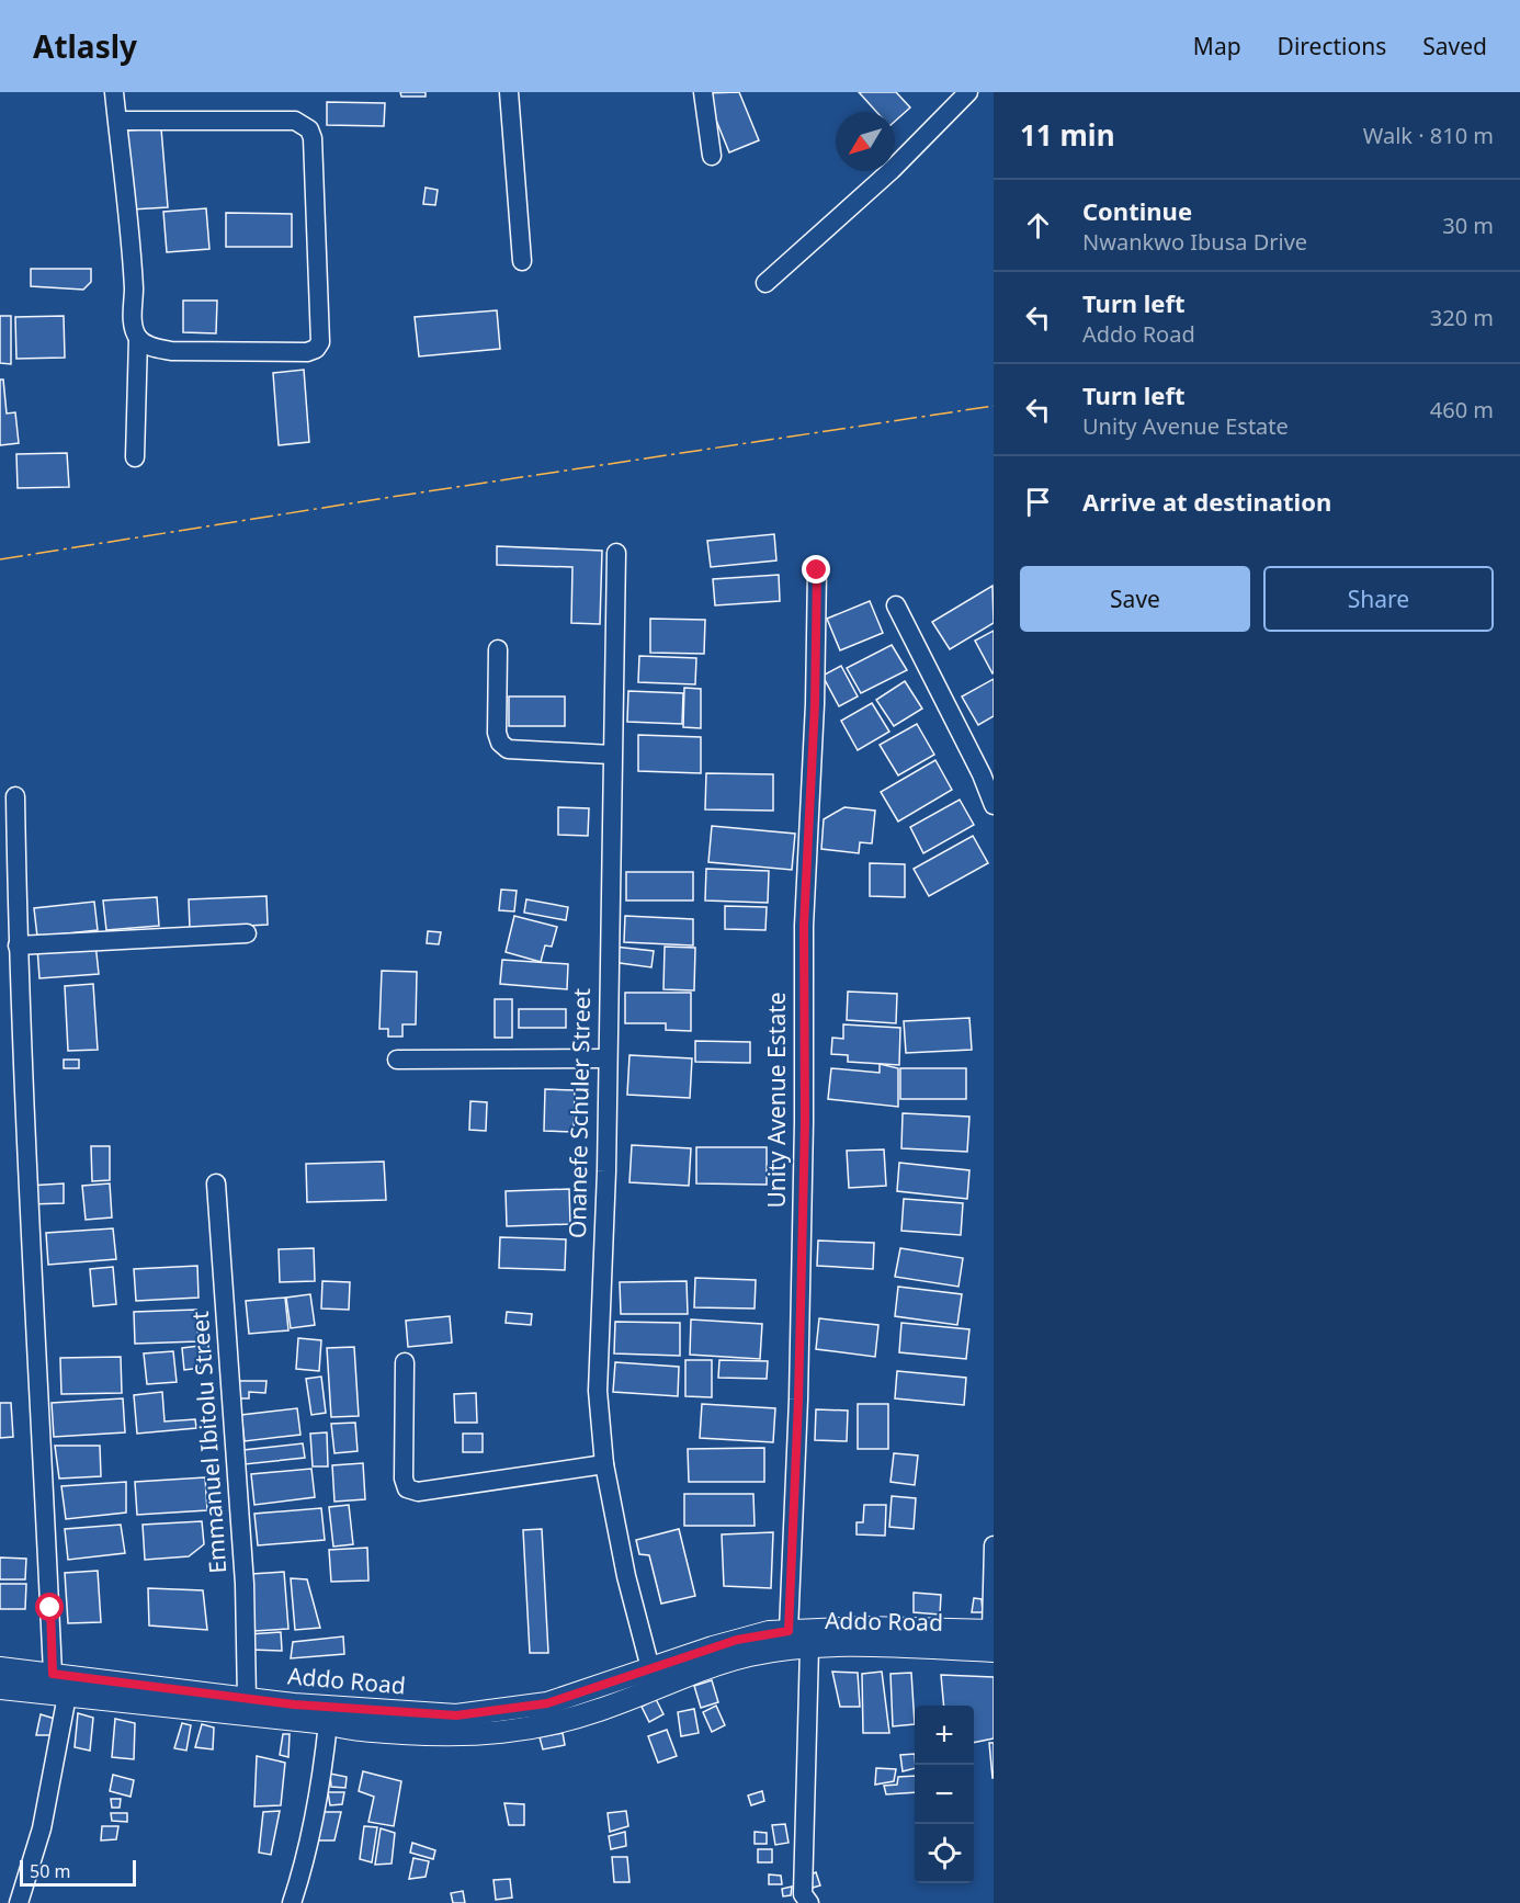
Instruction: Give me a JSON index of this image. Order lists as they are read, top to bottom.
{
  "streets": {
    "main road": ["Addo Road"],
    "street": ["Unity Avenue Estate", "Onanefe Schuler Street", "Emmanuel Ibitolu Street"]
  },
  "crossings": [
    ["Unity Avenue Estate", "Addo Road"],
    ["Onanefe Schuler Street", "Addo Road"],
    ["Emmanuel Ibitolu Street", "Addo Road"]
  ],
  "scale_bar": "50 m",
  "north": "bottom left",
  "page": {
    "header": "Atlasly",
    "nav": ["Map", "Directions", "Saved"],
    "heading": ["11 min", "Walk · 810 m"],
    "list": [
      ["Continue", "Nwankwo Ibusa Drive", "30 m"],
      ["Turn left", "Addo Road", "320 m"],
      ["Turn left", "Unity Avenue Estate", "460 m"],
      "Arrive at destination"
    ],
    "buttons": ["Save", "Share"],
    "map_buttons": ["+", "−"],
    "scale": "50 m"
  }
}
